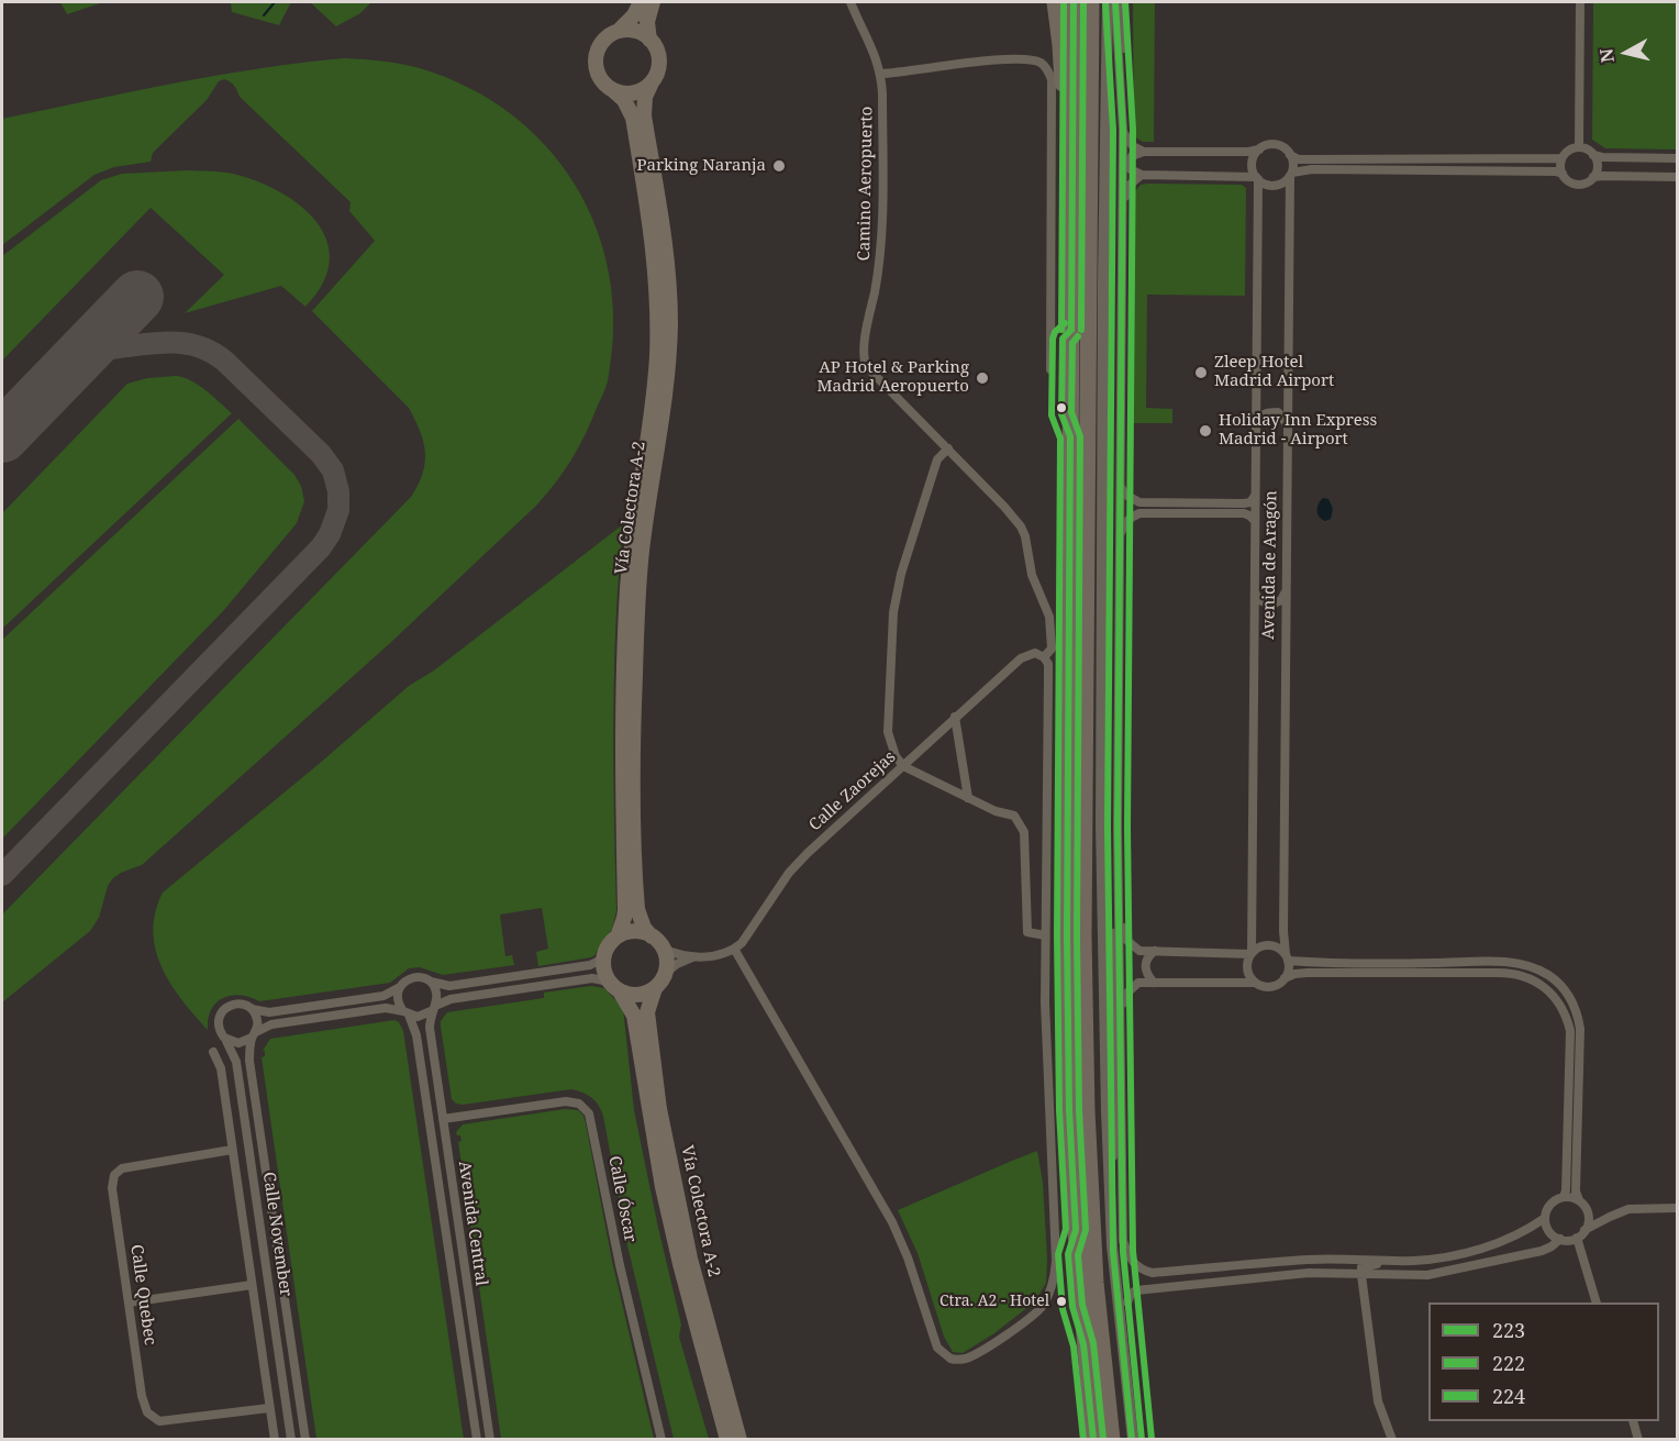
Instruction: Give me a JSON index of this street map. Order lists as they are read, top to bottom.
{
  "streets": {
    "main road": ["Vía Colectora A-2"],
    "street": [
      "Camino Aeropuerto",
      "Avenida de Aragón",
      "Calle Zaorejas",
      "Calle Óscar",
      "Avenida Central",
      "Calle November",
      "Calle Quebec"
    ]
  },
  "crossings": [
    ["Camino Aeropuerto", "Calle Zaorejas"],
    ["Calle Óscar", "Avenida Central"],
    ["Calle November", "Calle Quebec"]
  ],
  "places": [
    "Parking Naranja",
    "Zleep Hotel Madrid Airport",
    "AP Hotel & Parking Madrid Aeropuerto",
    "Holiday Inn Express Madrid - Airport",
    "Ctra. A2 - Hotel"
  ],
  "lines": ["transit line 223", "transit line 222", "transit line 224"],
  "legend": ["223", "222", "224"],
  "north": "left"
}
